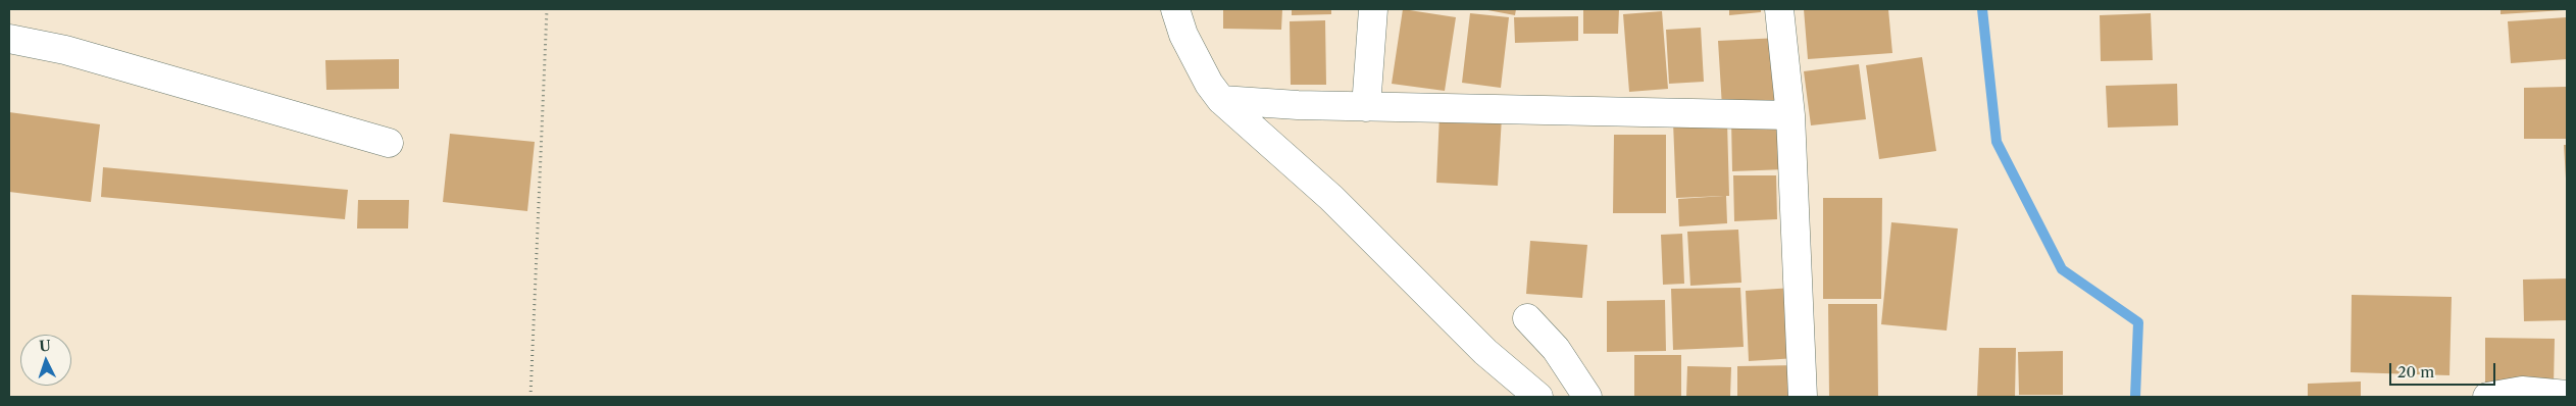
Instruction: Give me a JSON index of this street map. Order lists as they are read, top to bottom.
{
  "scale_bar": "20 m",
  "north": "top"
}
